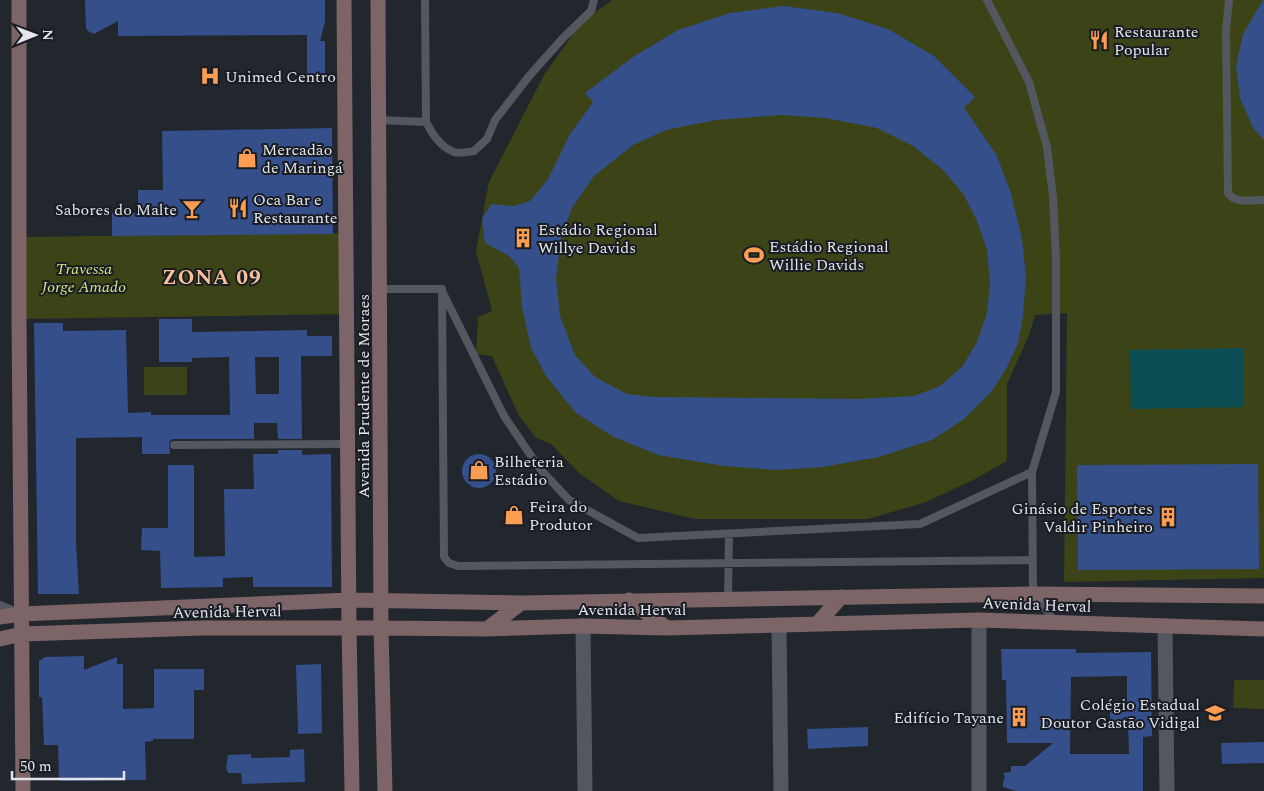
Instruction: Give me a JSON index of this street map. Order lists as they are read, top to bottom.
{
  "streets": {
    "main road": ["Avenida Prudente de Moraes", "Avenida Herval"]
  },
  "crossings": [
    ["Avenida Prudente de Moraes", "Avenida Herval"]
  ],
  "districts": ["ZONA 09"],
  "parks": ["Travessa Jorge Amado"],
  "places": {
    "restaurant": ["Restaurante Popular", "Oca Bar e Restaurante"],
    "hospital": ["Unimed Centro"],
    "shop": ["Mercadão de Maringá", "Bilheteria Estádio", "Feira do Produtor"],
    "bar": ["Sabores do Malte"],
    "building": ["Estádio Regional Willye Davids", "Ginásio de Esportes Valdir Pinheiro", "Edifício Tayane"],
    "sports": ["Estádio Regional Willie Davids"],
    "school or university": ["Colégio Estadual Doutor Gastão Vidigal"]
  },
  "scale_bar": "50 m",
  "north": "right"
}
